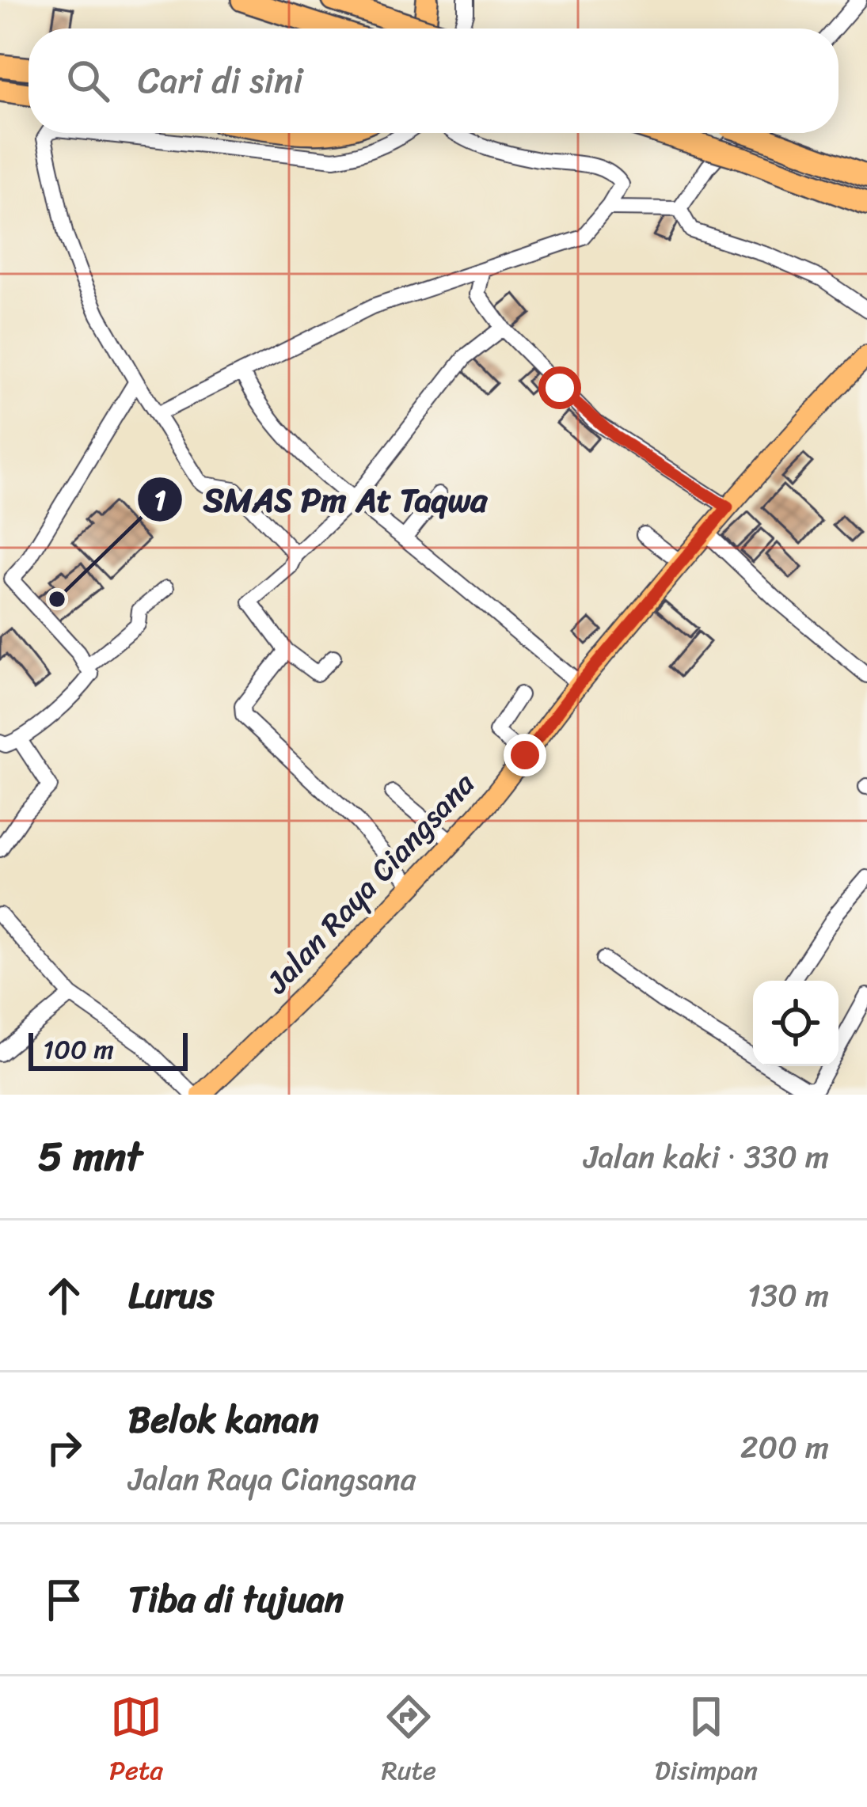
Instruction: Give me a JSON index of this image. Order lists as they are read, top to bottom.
{
  "streets": {
    "main road": ["Jalan Raya Ciangsana"]
  },
  "places": ["SMAS Pm At Taqwa"],
  "scale_bar": "100 m",
  "page": {
    "search": "Cari di sini",
    "scale": "100 m",
    "heading": ["5 mnt", "Jalan kaki · 330 m"],
    "list": [
      ["Lurus", "130 m"],
      ["Belok kanan", "Jalan Raya Ciangsana", "200 m"],
      "Tiba di tujuan"
    ],
    "nav": ["Peta", "Rute", "Disimpan"]
  }
}
